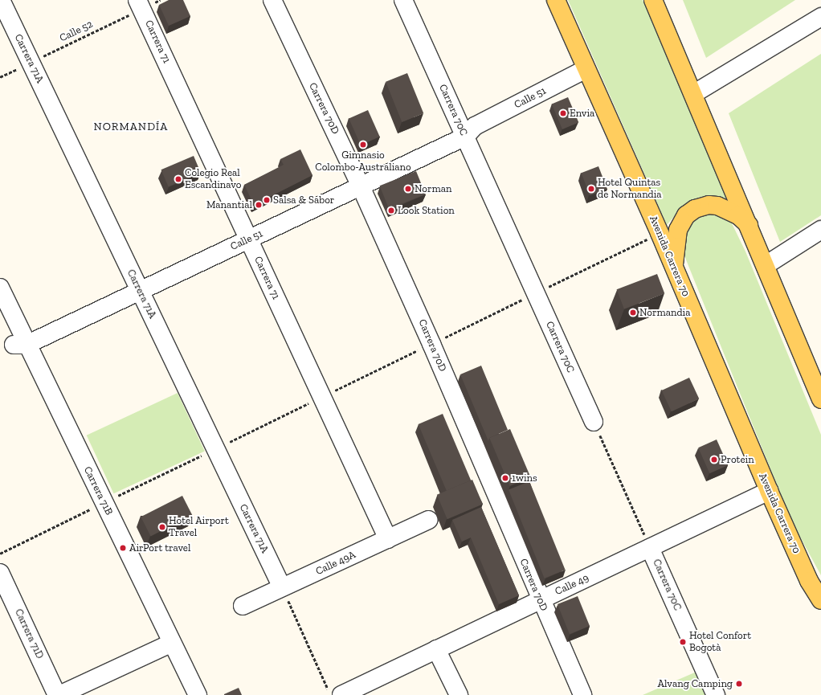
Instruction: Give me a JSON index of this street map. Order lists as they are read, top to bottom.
{
  "streets": {
    "main road": ["Avenida Carrera 70"],
    "street": [
      "Carrera 71",
      "Carrera 71A",
      "Calle 51",
      "Carrera 70D",
      "Carrera 70C",
      "Carrera 71B",
      "Calle 49A",
      "Calle 49",
      "Carrera 71D"
    ],
    "path": ["Calle 52"]
  },
  "crossings": [
    ["Calle 52", "Carrera 71"],
    ["Calle 52", "Carrera 71A"],
    ["Carrera 71", "Calle 51"],
    ["Carrera 71", "Calle 49A"],
    ["Carrera 71A", "Calle 51"],
    ["Carrera 71A", "Calle 49A"],
    ["Calle 51", "Carrera 70D"],
    ["Calle 51", "Carrera 70C"],
    ["Calle 51", "Avenida Carrera 70"],
    ["Calle 51", "Carrera 71B"],
    ["Carrera 70D", "Calle 49"],
    ["Carrera 70C", "Calle 49"],
    ["Avenida Carrera 70", "Calle 49"]
  ],
  "districts": ["NORMANDÍA"],
  "places": [
    "Envia",
    "Gimnasio Colombo-Australiano",
    "Colegio Real Escandinavo",
    "Norman",
    "Hotel Quintas de Normandia",
    "Salsa & Sabor",
    "Manantial",
    "Look Station",
    "Normandia",
    "Protein",
    "1wins",
    "Hotel Airport Travel",
    "AirPort travel",
    "Hotel Confort Bogotà",
    "Alvang Camping"
  ]
}
